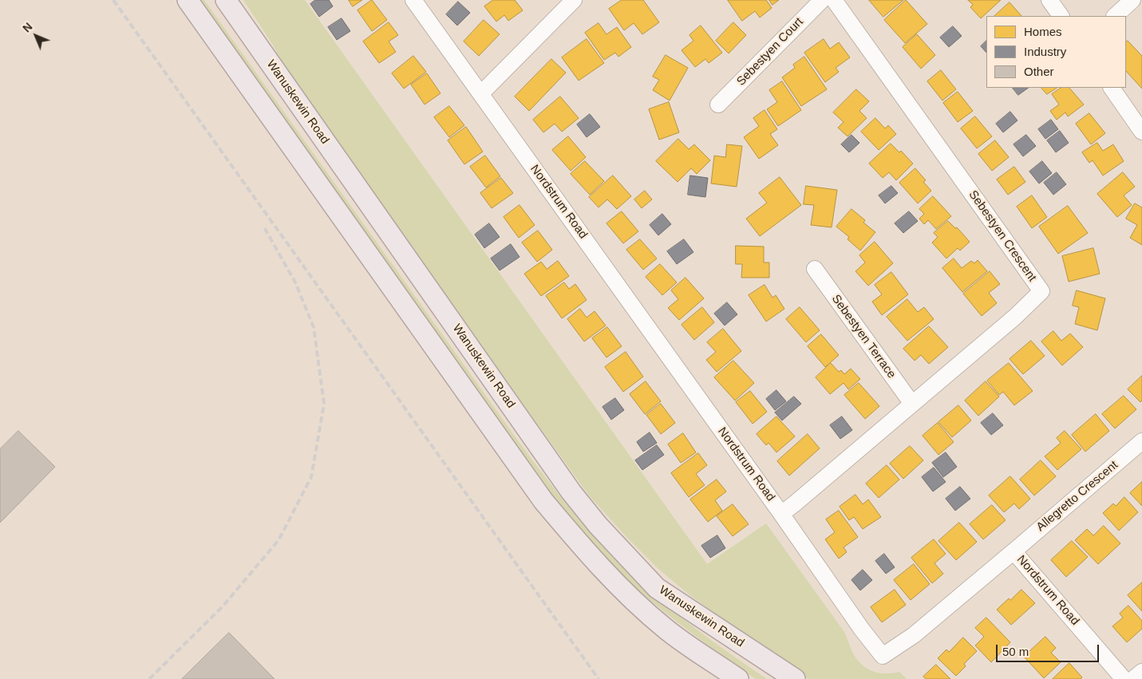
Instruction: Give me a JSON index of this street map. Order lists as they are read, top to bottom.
{
  "streets": {
    "main road": ["Wanuskewin Road"],
    "street": [
      "Sebestyen Court",
      "Nordstrum Road",
      "Sebestyen Crescent",
      "Sebestyen Terrace",
      "Allegretto Crescent"
    ]
  },
  "crossings": [
    ["Nordstrum Road", "Sebestyen Crescent"],
    ["Nordstrum Road", "Allegretto Crescent"],
    ["Sebestyen Crescent", "Sebestyen Terrace"]
  ],
  "legend": ["Homes", "Industry", "Other"],
  "scale_bar": "50 m",
  "north": "top left"
}
